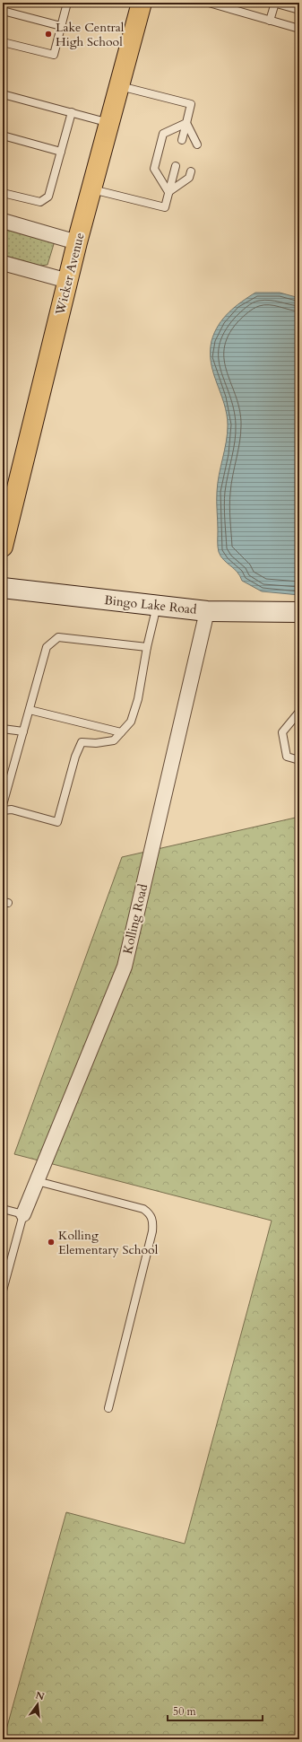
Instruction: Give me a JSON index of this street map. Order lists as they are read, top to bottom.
{
  "streets": {
    "highway": ["Wicker Avenue"],
    "street": ["Bingo Lake Road", "Kolling Road"]
  },
  "crossings": [
    ["Bingo Lake Road", "Kolling Road"]
  ],
  "places": ["Lake Central High School", "Kolling Elementary School"],
  "scale_bar": "50 m",
  "north": "top"
}
